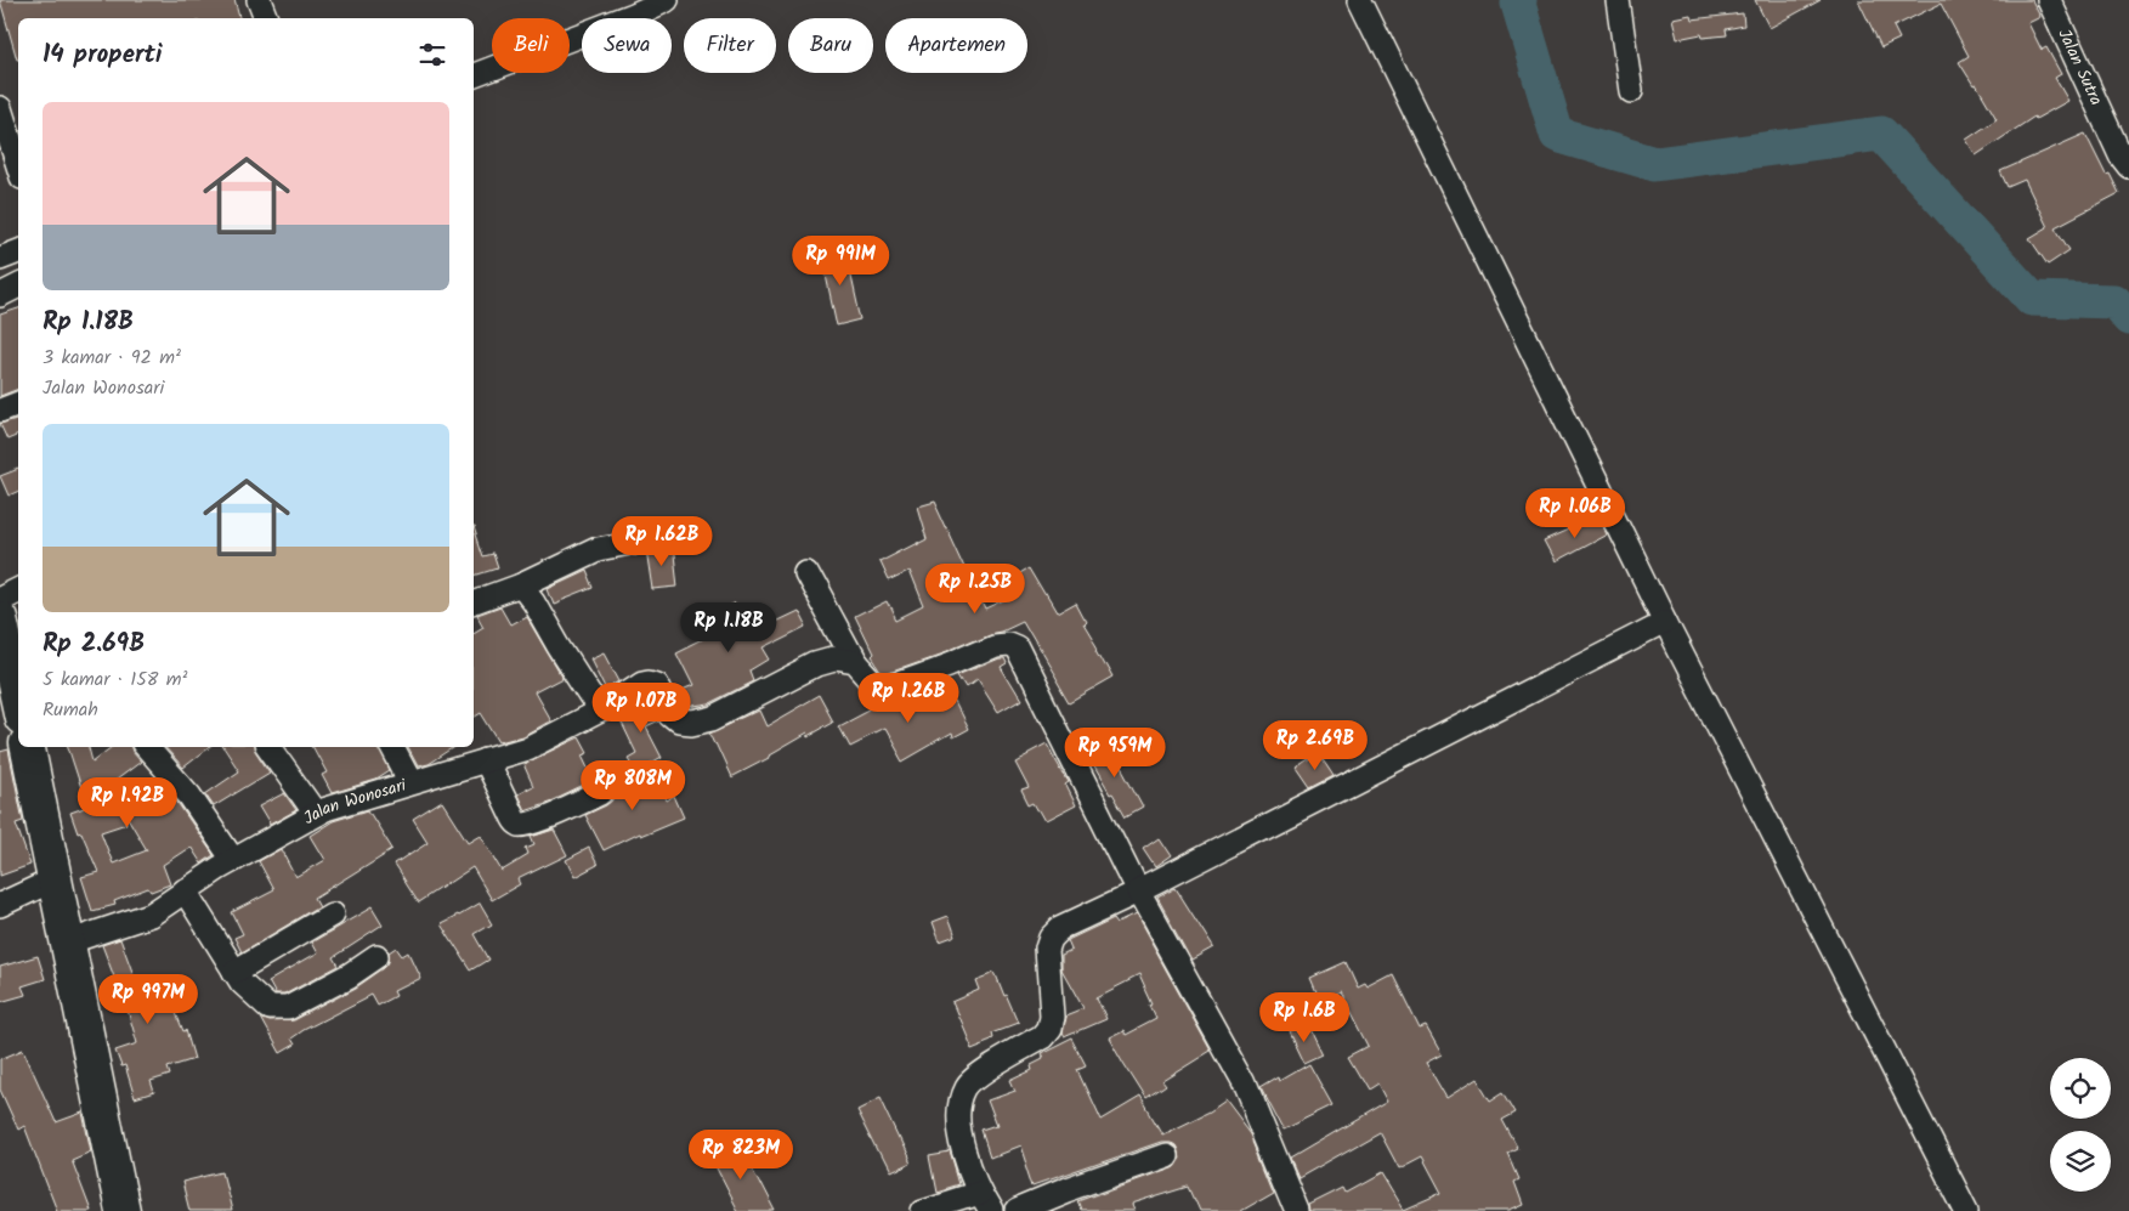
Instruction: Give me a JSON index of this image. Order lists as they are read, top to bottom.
{
  "streets": {
    "street": ["Jalan Sutra", "Jalan Wonosari"]
  },
  "page": {
    "chip": [
      "Beli",
      "Sewa",
      "Filter",
      "Baru",
      "Apartemen"
    ],
    "heading": "14 properti",
    "list": [
      {
        "name": "Rp 1.18B",
        "note": "3 kamar · 92 m² · Jalan Wonosari"
      },
      {
        "name": "Rp 2.69B",
        "note": "5 kamar · 158 m² · Rumah"
      }
    ],
    "price": [
      "Rp 991M",
      "Rp 1.06B",
      "Rp 1.62B",
      "Rp 1.25B",
      "Rp 1.18B",
      "Rp 1.26B",
      "Rp 1.07B",
      "Rp 2.69B",
      "Rp 959M",
      "Rp 808M",
      "Rp 1.92B",
      "Rp 997M",
      "Rp 1.6B",
      "Rp 823M"
    ]
  }
}
